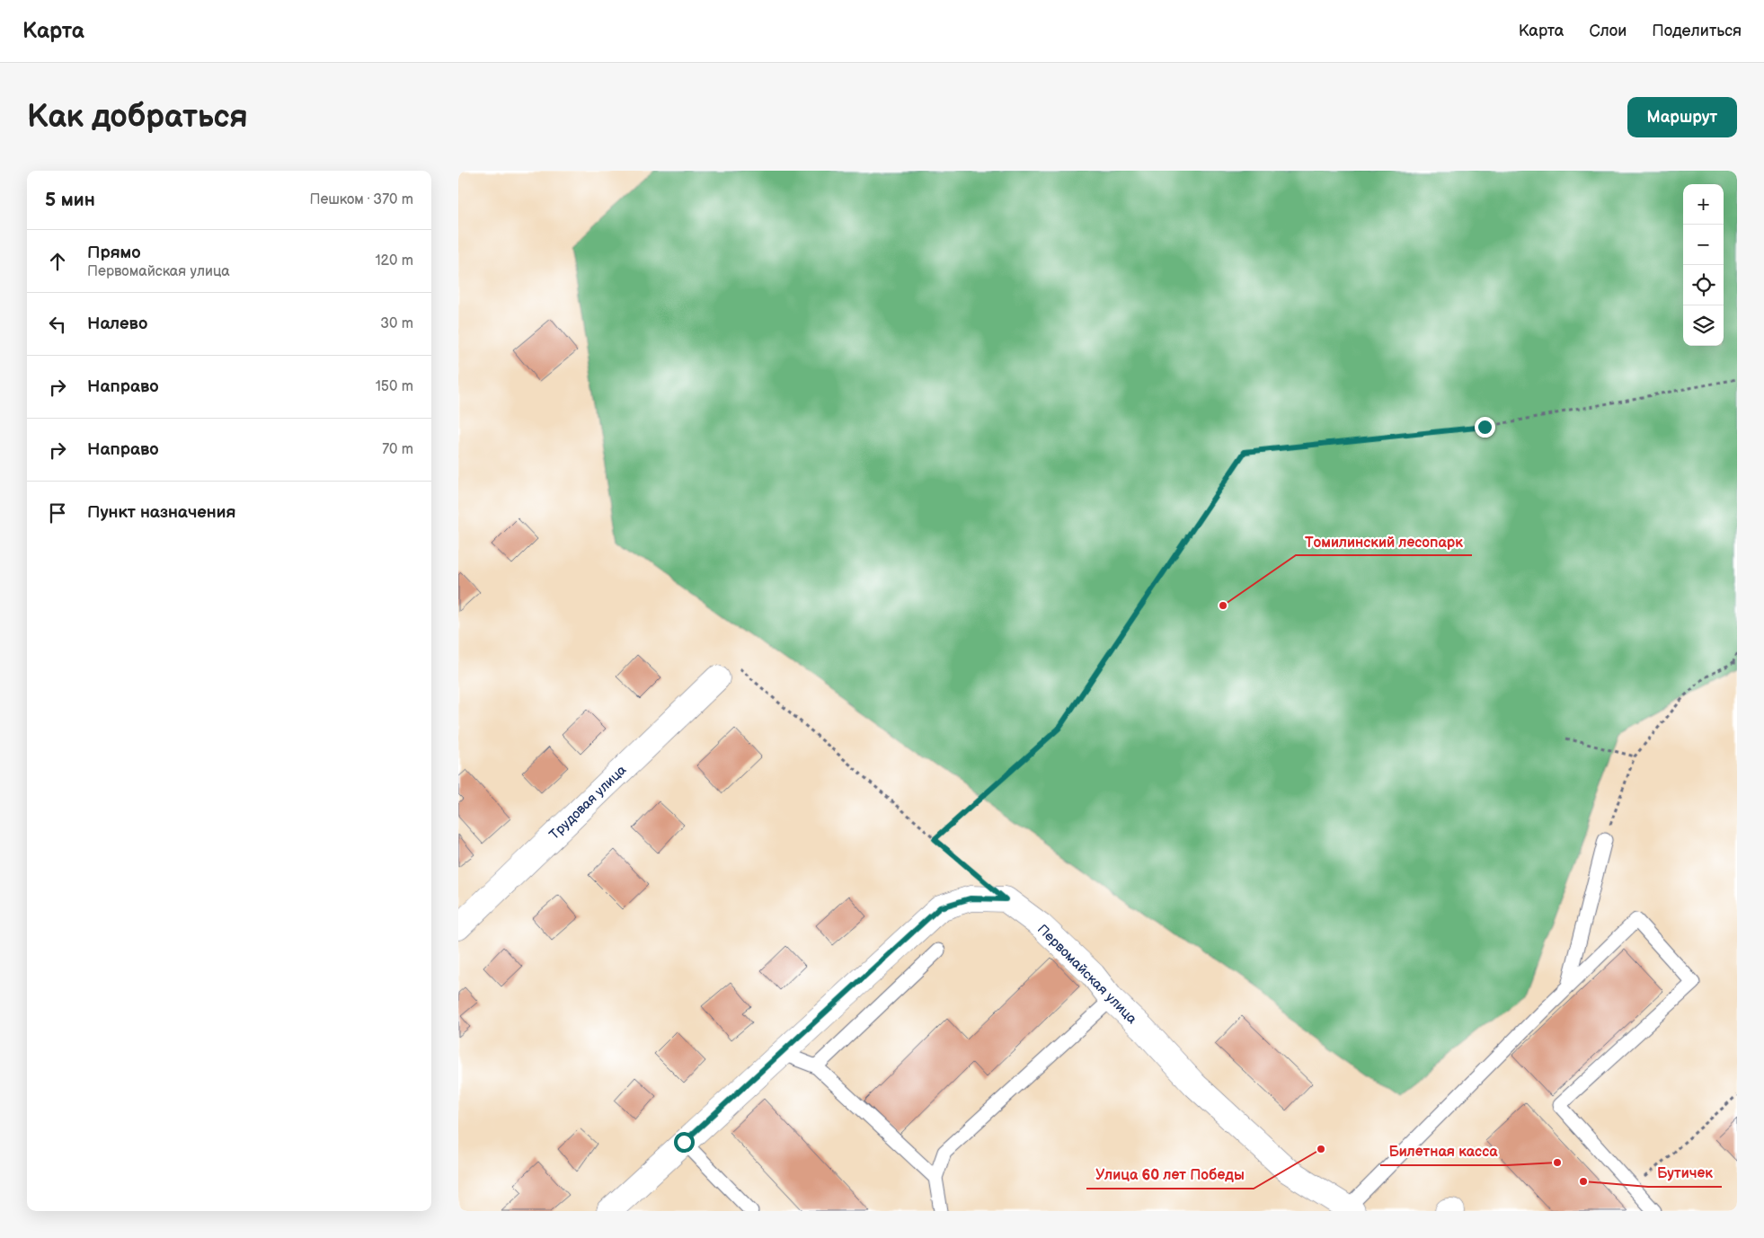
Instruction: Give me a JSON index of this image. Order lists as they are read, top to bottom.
{
  "streets": {
    "street": ["Трудовая улица", "Первомайская улица"]
  },
  "places": [
    "Томилинский лесопарк",
    "Улица 60 лет Победы",
    "Билетная касса",
    "Бутичек"
  ],
  "page": {
    "header": "Карта",
    "nav": ["Карта", "Слои", "Поделиться"],
    "buttons": "Маршрут",
    "title": "Как добраться",
    "heading": ["5 мин", "Пешком · 370 m"],
    "map_buttons": ["+", "−"],
    "list": [
      ["Прямо", "Первомайская улица", "120 m"],
      ["Налево", "30 m"],
      ["Направо", "150 m"],
      ["Направо", "70 m"],
      "Пункт назначения"
    ]
  }
}
